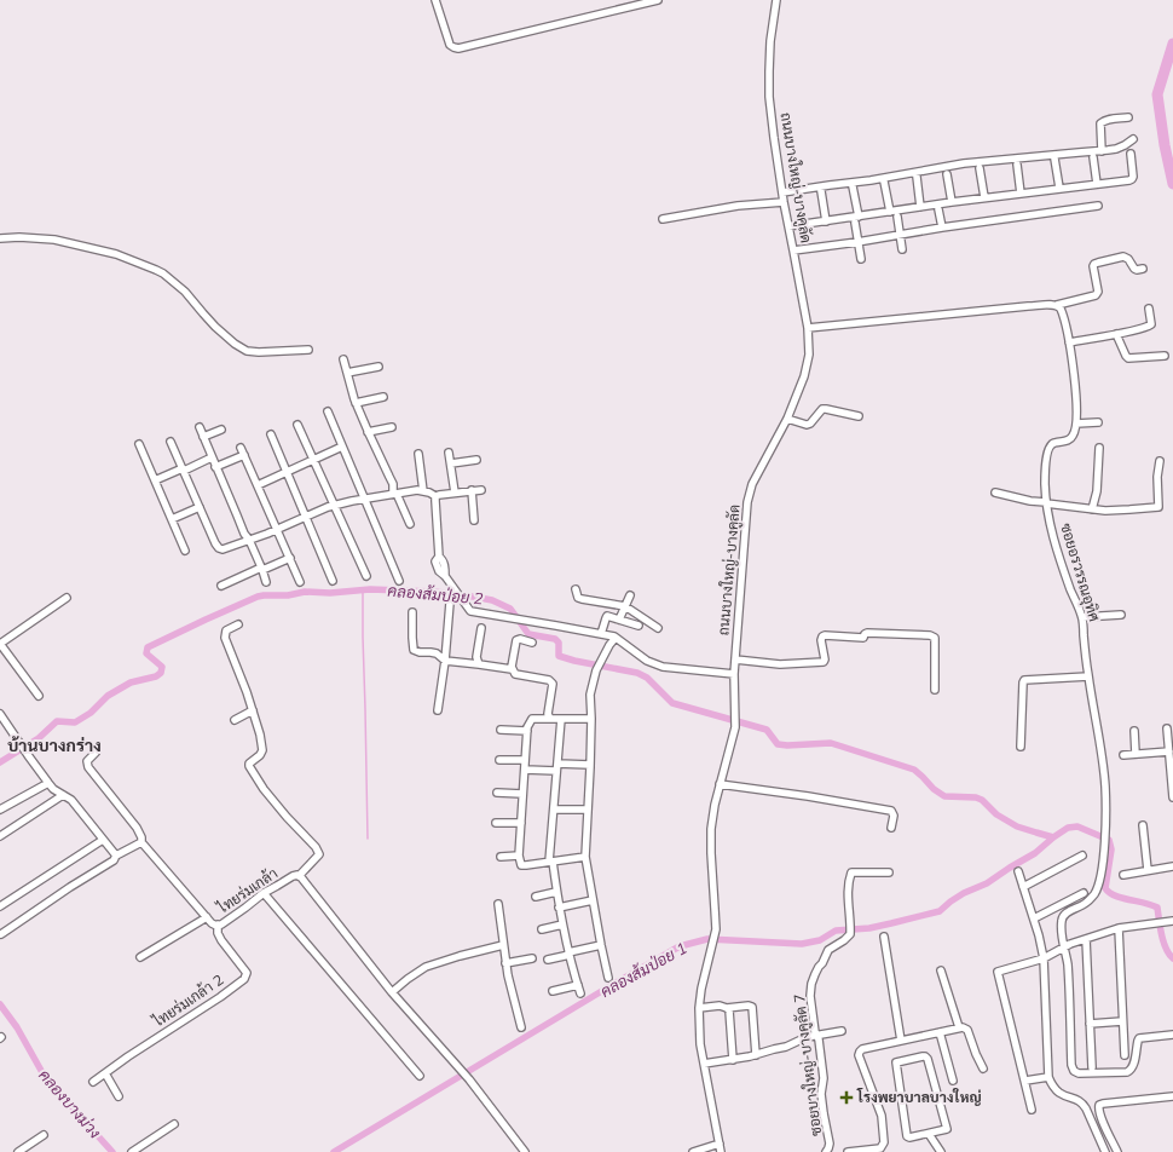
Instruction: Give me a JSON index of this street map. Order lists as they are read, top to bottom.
{
  "streets": {
    "street": [
      "ถนนบางใหญ่-บางคูลัด",
      "ซอยอรวรรณอุทิศ",
      "ไทยร่มเกล้า",
      "ไทยร่มเกล้า 2",
      "ซอยบางใหญ่-บางคูลัด 7"
    ]
  },
  "crossings": [
    ["ไทยร่มเกล้า", "ไทยร่มเกล้า 2"]
  ],
  "districts": ["บ้านบางกร่าง"],
  "water": ["คลองส้มป่อย 2", "คลองส้มป่อย 1", "คลองบางม่วง"],
  "places": {
    "health": ["โรงพยาบาลบางใหญ่"]
  }
}
